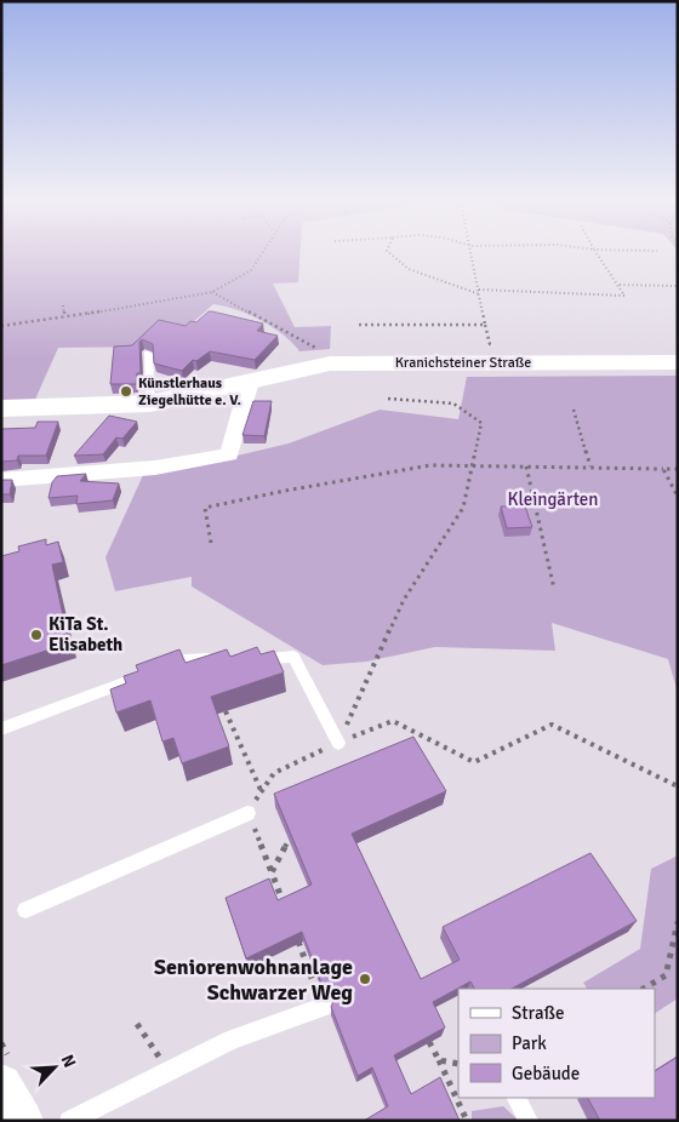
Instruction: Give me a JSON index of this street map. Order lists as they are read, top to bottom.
{
  "streets": {
    "main road": ["Kranichsteiner Straße"]
  },
  "parks": ["Kleingärten"],
  "places": ["Künstlerhaus Ziegelhütte e. V.", "KiTa St. Elisabeth", "Seniorenwohnanlage Schwarzer Weg"],
  "legend": ["Straße", "Park", "Gebäude"],
  "north": "top right"
}
